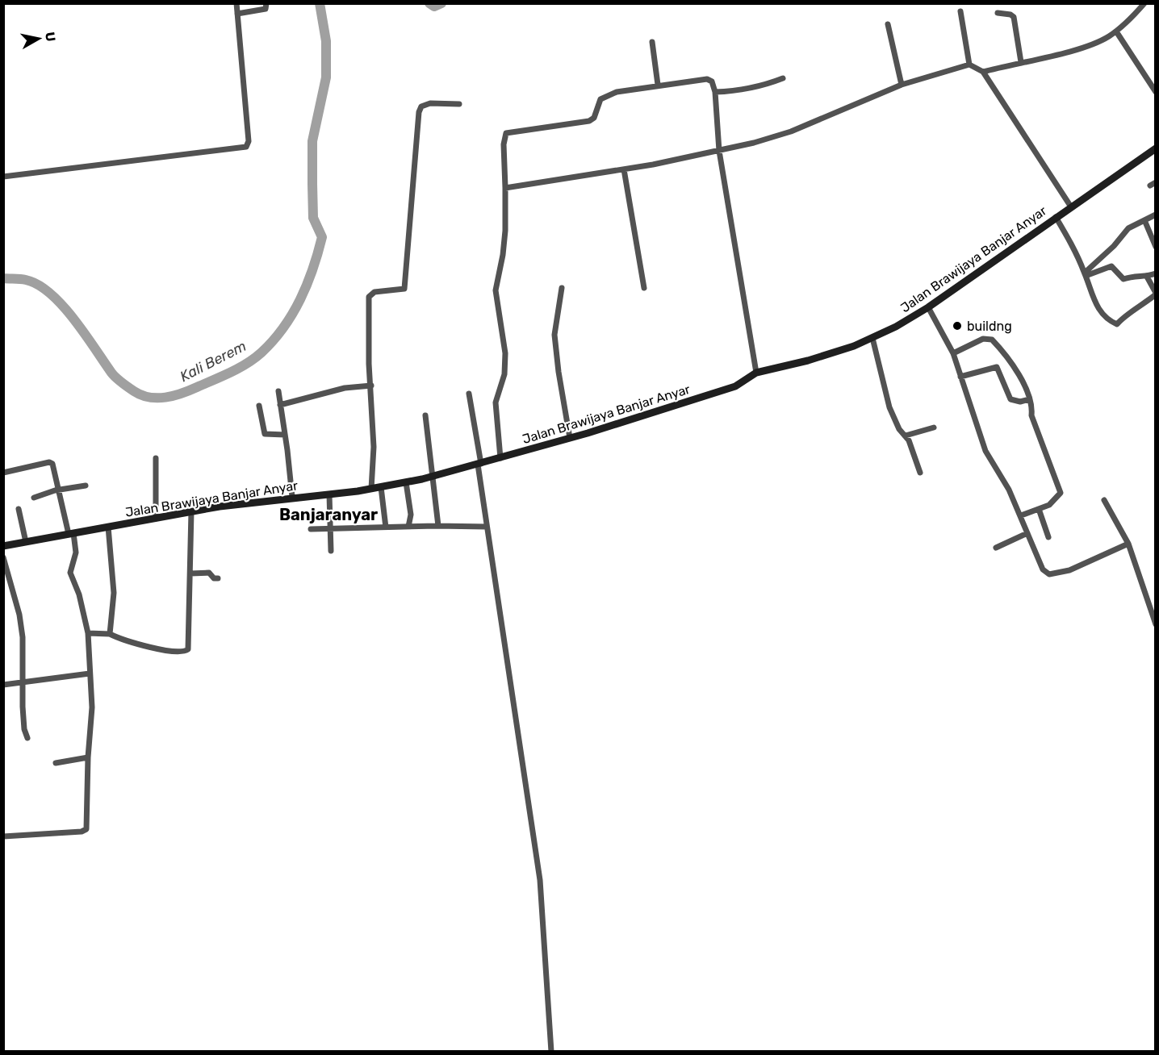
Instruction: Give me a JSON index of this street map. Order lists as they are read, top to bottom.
{
  "streets": {
    "street": ["Jalan Brawijaya Banjar Anyar"]
  },
  "districts": ["Banjaranyar"],
  "water": ["Kali Berem"],
  "places": ["buildng"],
  "north": "right"
}
